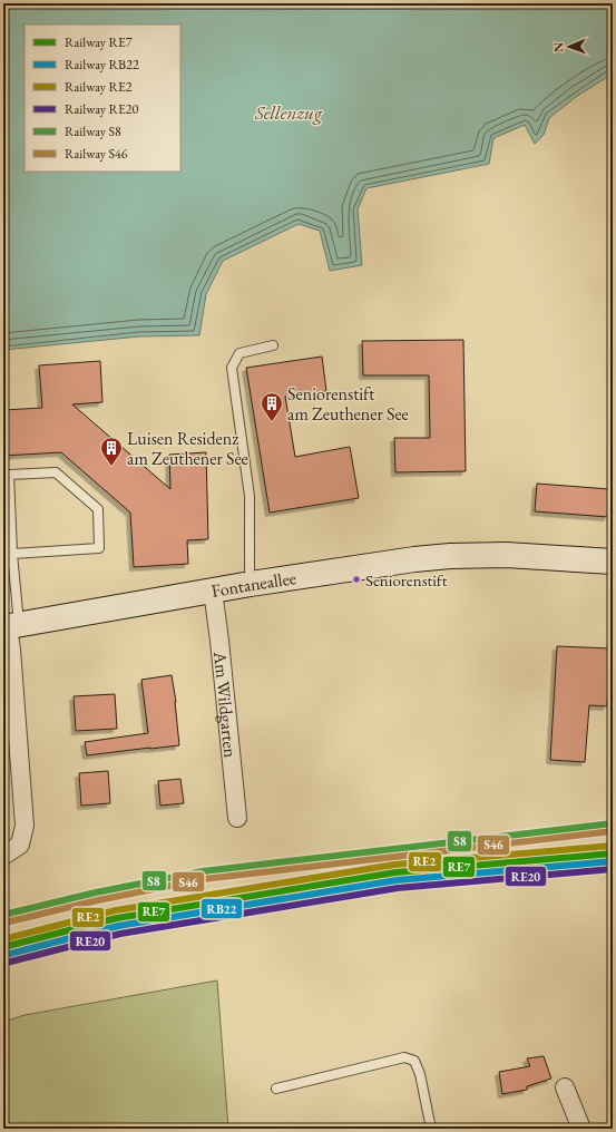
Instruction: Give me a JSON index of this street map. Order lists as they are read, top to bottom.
{
  "streets": {
    "main road": ["Fontaneallee"],
    "street": ["Am Wildgarten"]
  },
  "crossings": [
    ["Fontaneallee", "Am Wildgarten"]
  ],
  "water": ["Sellenzug"],
  "places": {
    "building": ["Seniorenstift am Zeuthener See", "Luisen Residenz am Zeuthener See"],
    "other": ["Seniorenstift"]
  },
  "lines": [
    "rail line S8",
    "rail line S46",
    "rail line RE2",
    "rail line RE7",
    "rail line RB22",
    "rail line RE20"
  ],
  "legend": [
    "Railway RE7",
    "Railway RB22",
    "Railway RE2",
    "Railway RE20",
    "Railway S8",
    "Railway S46"
  ],
  "north": "left"
}
